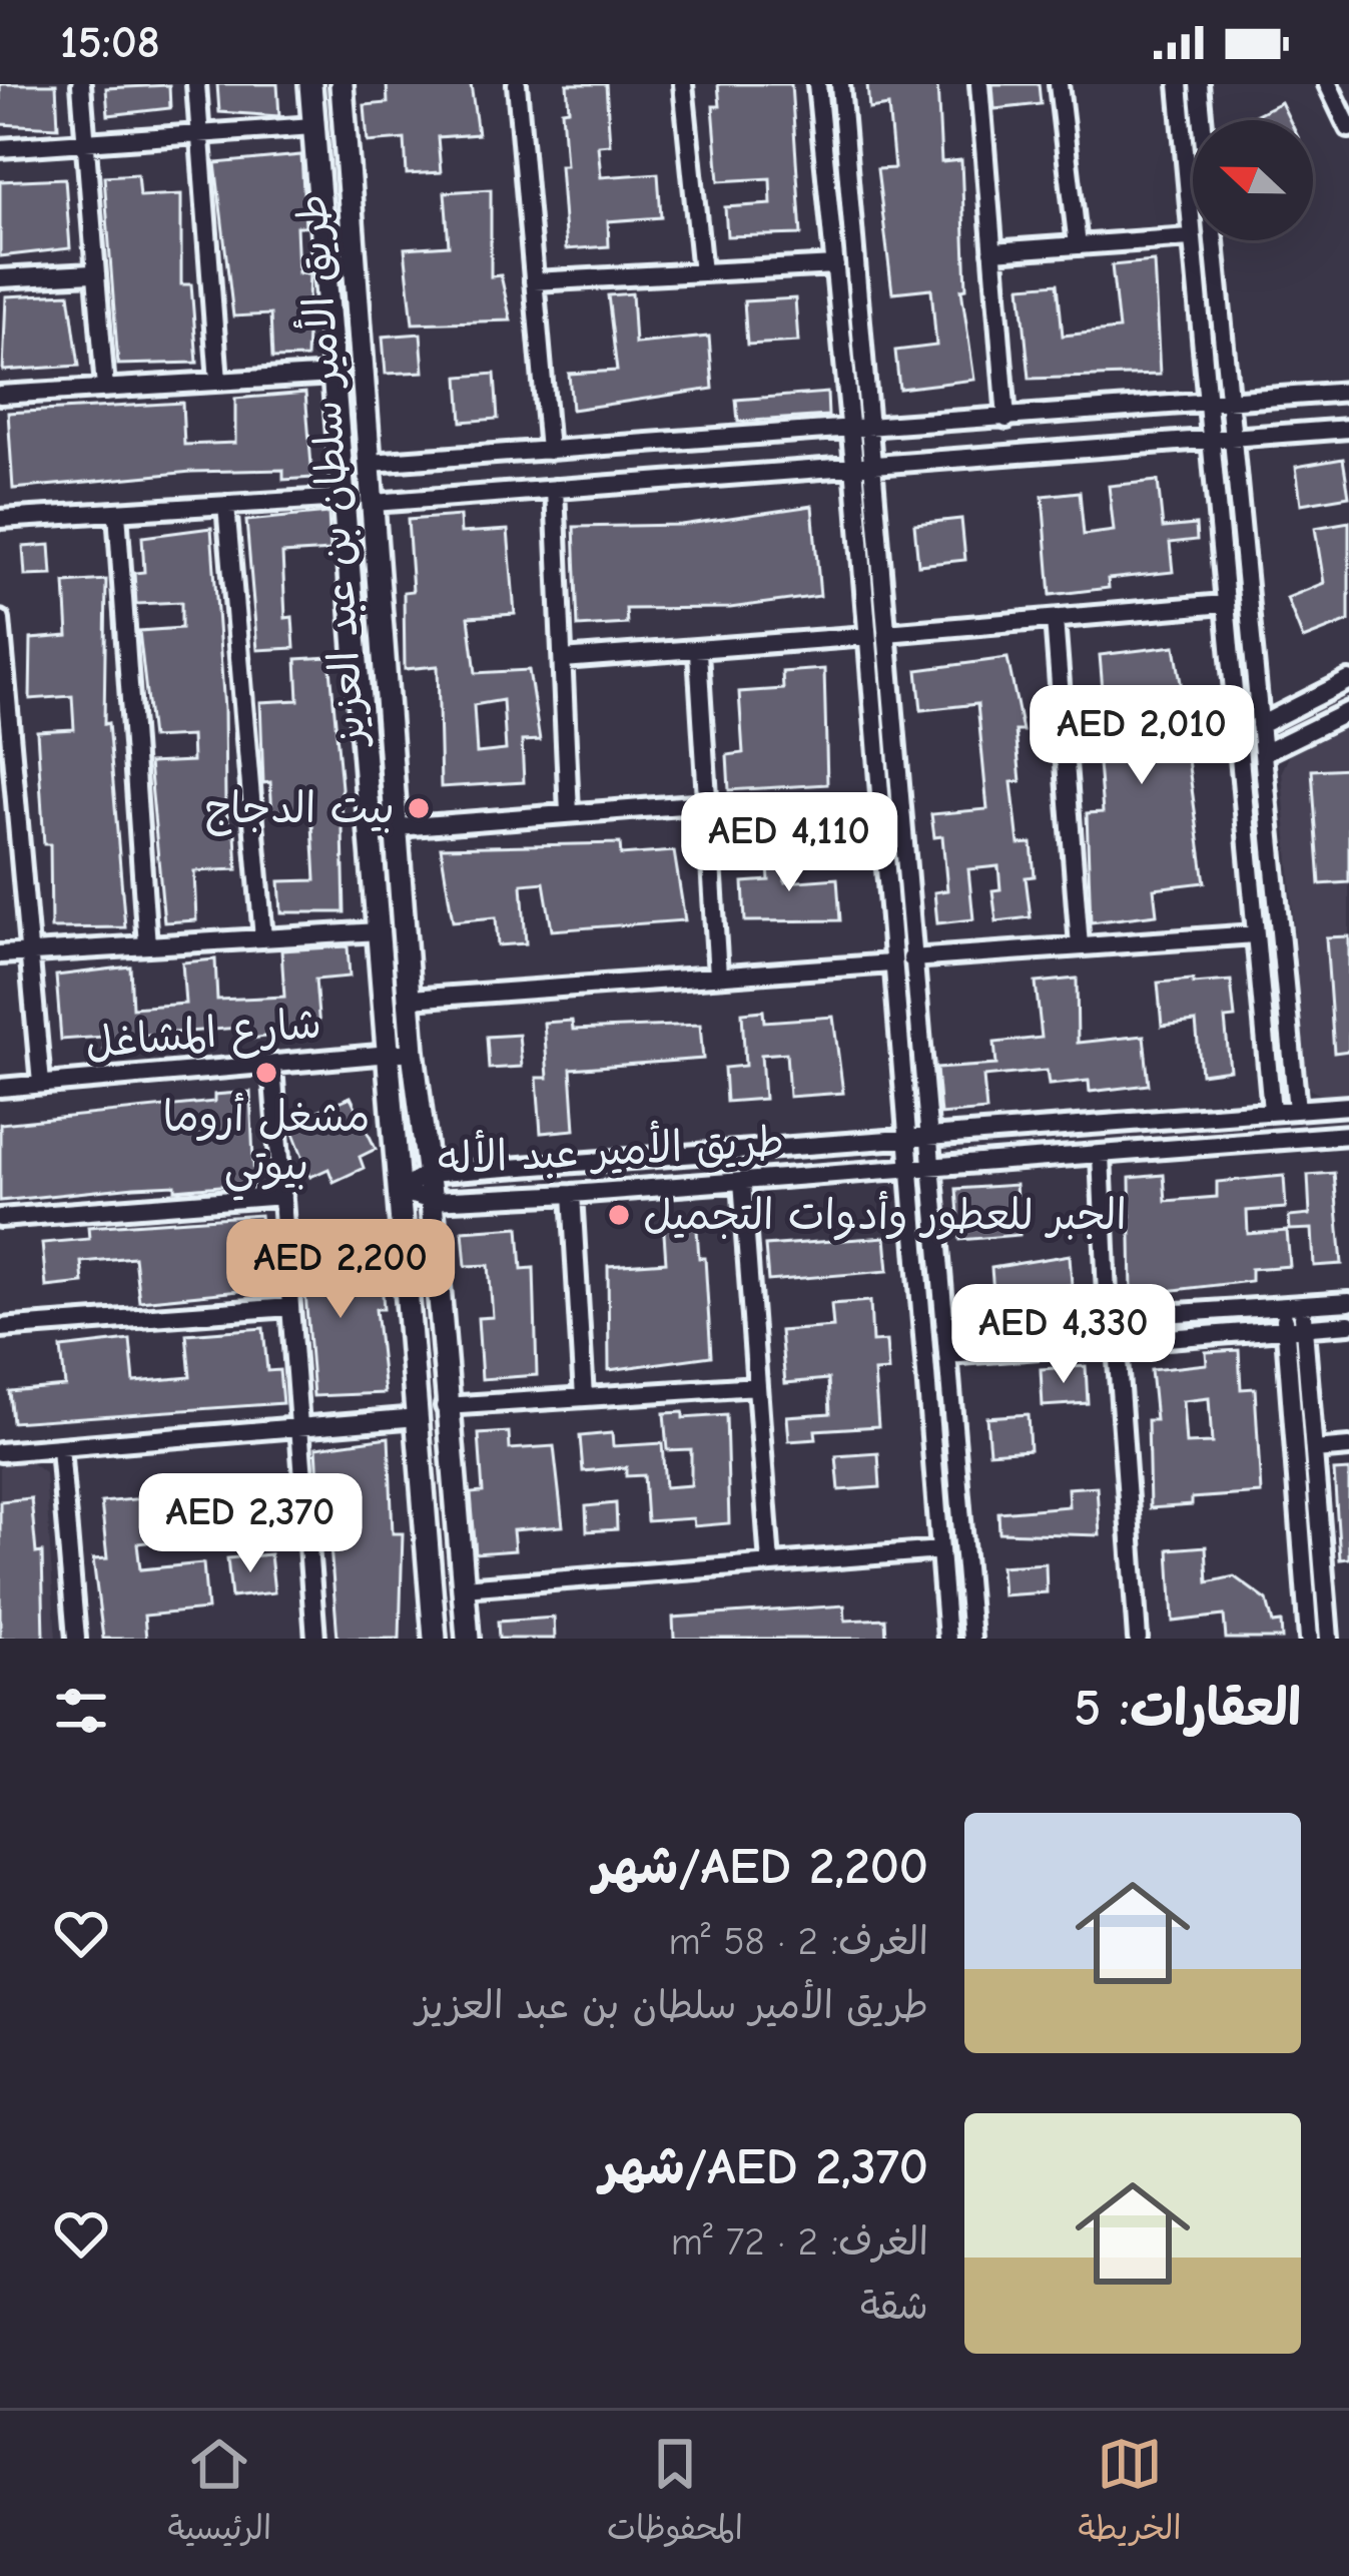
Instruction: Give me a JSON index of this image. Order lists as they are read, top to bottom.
{
  "streets": {
    "main road": ["طريق الأمير سلطان بن عبد العزيز"],
    "street": ["شارع المشاغل", "طريق الأمير عبد الأله"]
  },
  "crossings": [
    ["طريق الأمير سلطان بن عبد العزيز", "شارع المشاغل"],
    ["طريق الأمير سلطان بن عبد العزيز", "طريق الأمير عبد الأله"]
  ],
  "places": ["بيت الدجاج", "مشغل أروما بيوتي", "الجبر للعطور وأدوات التجميل"],
  "north": "left",
  "page": {
    "status": "15:08",
    "price": [
      "AED 2,010",
      "AED 4,110",
      "AED 2,200",
      "AED 4,330",
      "AED 2,370"
    ],
    "heading": "العقارات: 5",
    "list": [
      {
        "name": "AED 2,200/شهر",
        "note": "الغرف: 2 · 58 m² · طريق الأمير سلطان بن عبد العزيز"
      },
      {
        "name": "AED 2,370/شهر",
        "note": "الغرف: 2 · 72 m² · شقة"
      }
    ],
    "tabs": ["الخريطة", "المحفوظات", "الرئيسية"]
  }
}
